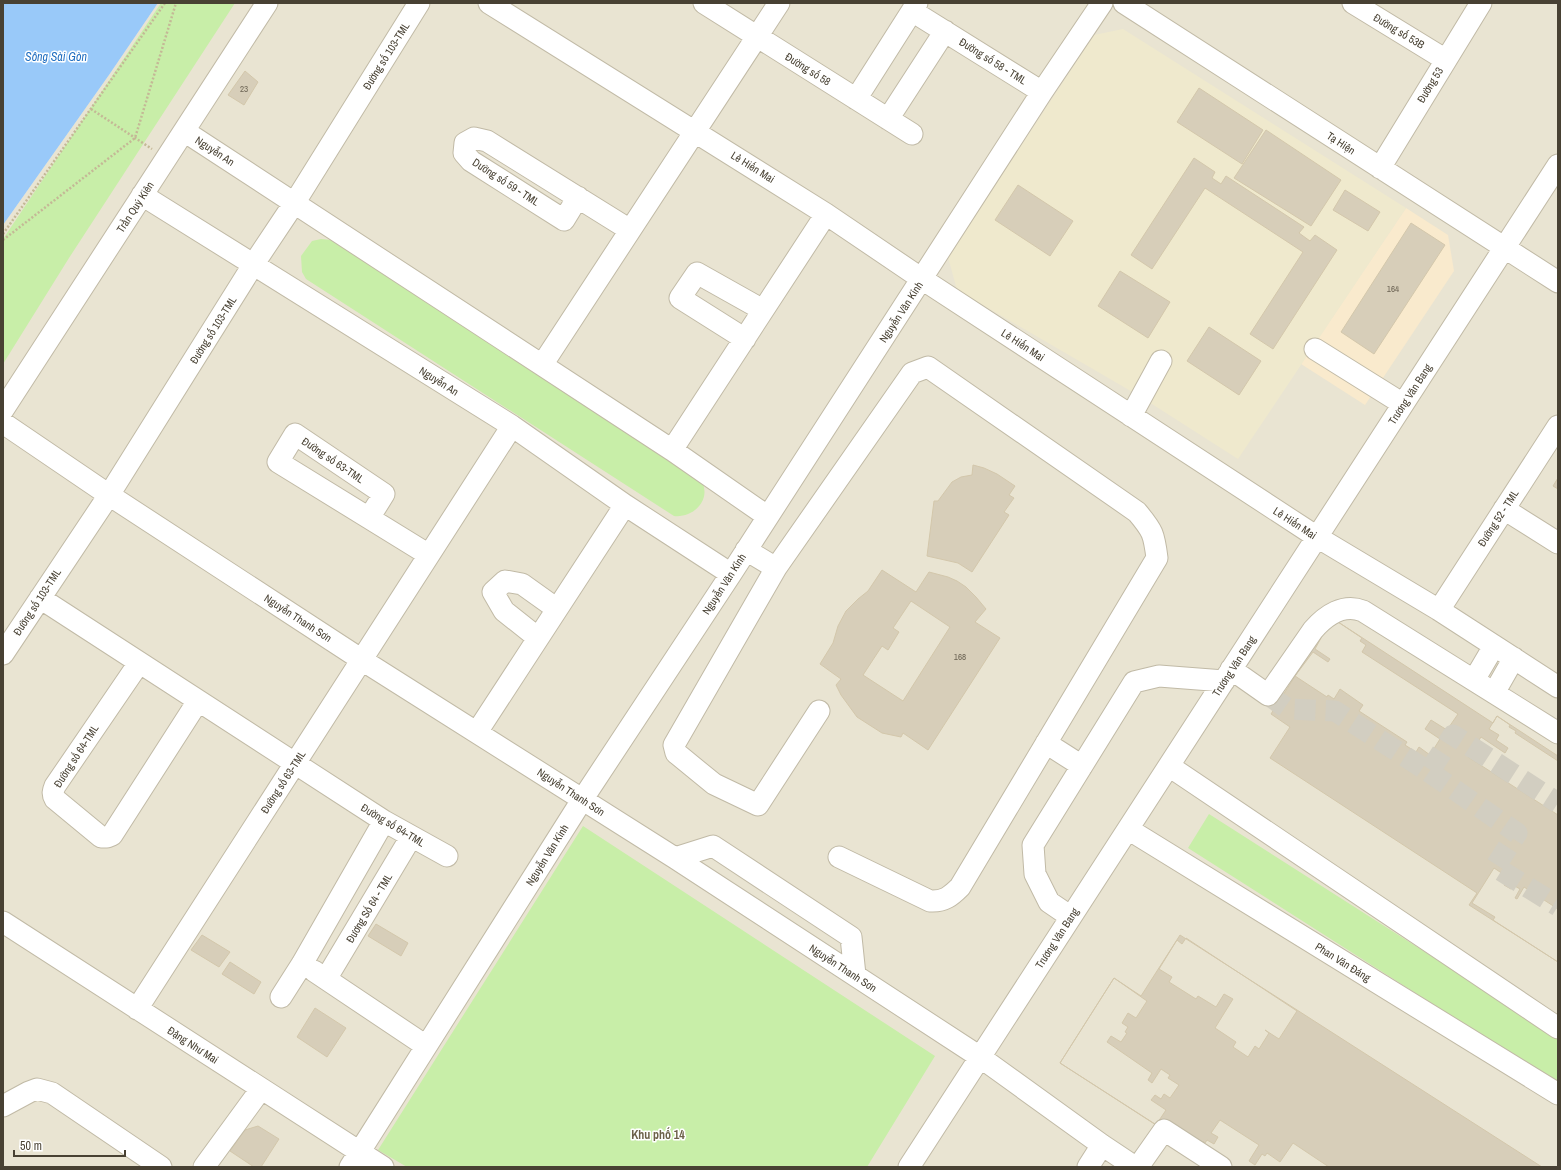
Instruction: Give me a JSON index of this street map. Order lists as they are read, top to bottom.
{
  "streets": {
    "street": [
      "Đường số 53B",
      "Đường số 103-TML",
      "Đường số 58 - TML",
      "Đường số 58",
      "Đường 53",
      "Tạ Hiện",
      "Nguyễn An",
      "Lê Hiến Mai",
      "Dường số 59 - TML",
      "Trần Quý Kiên",
      "Nguyễn Văn Kỉnh",
      "Trương Văn Bang",
      "Đường số 63-TML",
      "Đường 52 - TML",
      "Nguyễn Thanh Sơn",
      "Đường số 64-TML",
      "Đương Số 64 - TML",
      "Phan Văn Đáng",
      "Đặng Như Mai"
    ]
  },
  "crossings": [
    ["Đường số 53B", "Đường 53"],
    ["Đường số 103-TML", "Nguyễn An"],
    ["Đường số 103-TML", "Nguyễn Thanh Sơn"],
    ["Đường số 103-TML", "Đường số 64-TML"],
    ["Đường số 58 - TML", "Đường số 58"],
    ["Đường số 58 - TML", "Nguyễn Văn Kỉnh"],
    ["Đường 53", "Tạ Hiện"],
    ["Tạ Hiện", "Trương Văn Bang"],
    ["Nguyễn An", "Trần Quý Kiên"],
    ["Nguyễn An", "Nguyễn Văn Kỉnh"],
    ["Nguyễn An", "Đường số 63-TML"],
    ["Lê Hiến Mai", "Nguyễn Văn Kỉnh"],
    ["Lê Hiến Mai", "Trương Văn Bang"],
    ["Lê Hiến Mai", "Đường 52 - TML"],
    ["Nguyễn Văn Kỉnh", "Nguyễn Thanh Sơn"],
    ["Nguyễn Văn Kỉnh", "Đặng Như Mai"],
    ["Trương Văn Bang", "Nguyễn Thanh Sơn"],
    ["Trương Văn Bang", "Phan Văn Đáng"],
    ["Đường số 63-TML", "Nguyễn Thanh Sơn"],
    ["Đường số 63-TML", "Đường số 64-TML"],
    ["Đường số 63-TML", "Đặng Như Mai"],
    ["Đường số 64-TML", "Đương Số 64 - TML"]
  ],
  "districts": ["Khu phố 14"],
  "water": ["Sông Sài Gòn"],
  "house_numbers": ["23", "164", "168"],
  "scale_bar": "50 m"
}
